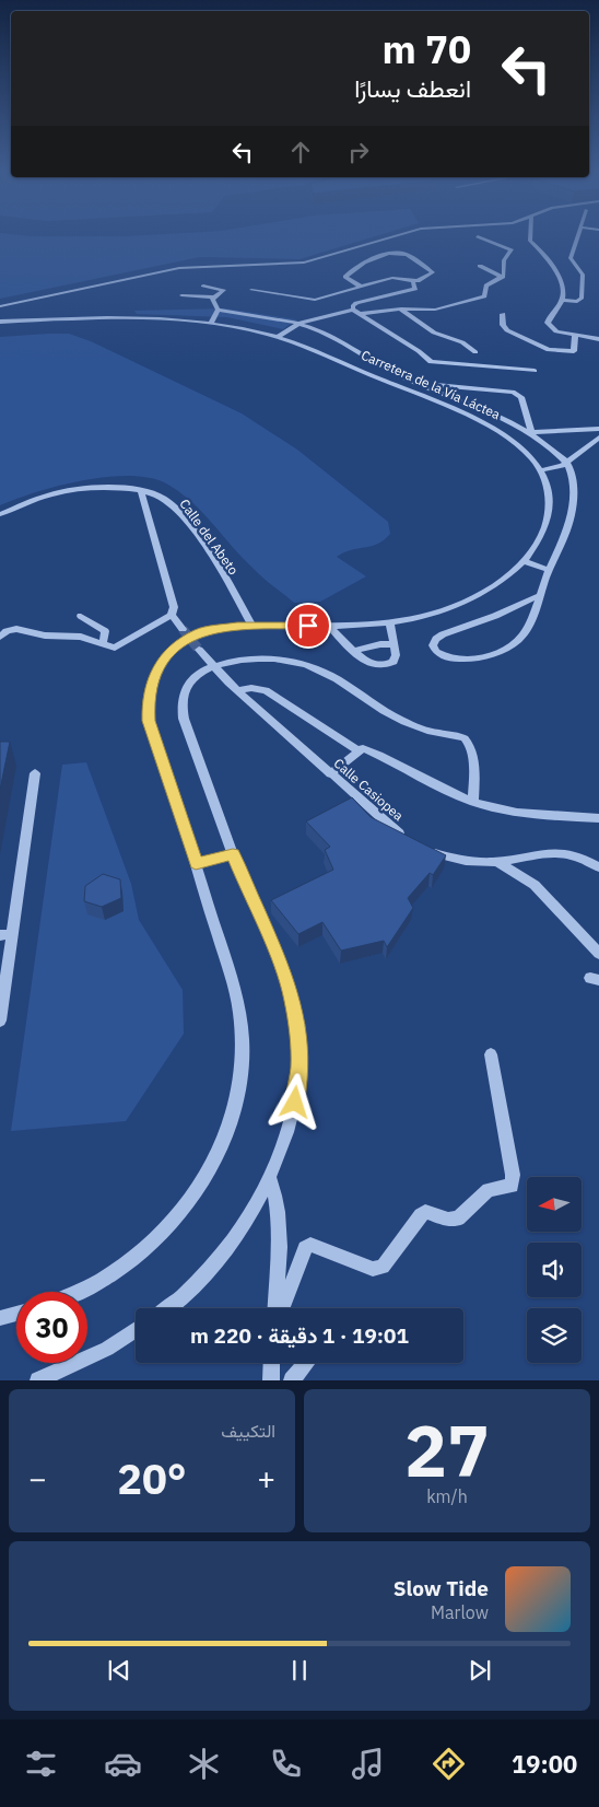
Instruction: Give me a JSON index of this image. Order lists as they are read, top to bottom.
{
  "streets": {
    "street": ["Carretera de la Vía Láctea", "Calle del Abeto", "Calle Casiopea"]
  },
  "crossings": [
    ["Carretera de la Vía Láctea", "Calle del Abeto"]
  ],
  "north": "left",
  "page": {
    "turn": ["70 m", "انعطف يسارًا"],
    "limit": "30",
    "trip": "19:01 · 1 دقيقة · 220 m",
    "tile": [
      ["27", "km/h"],
      "التكييف"
    ],
    "heat": ["−", "20°", "+"],
    "song": ["Slow Tide", "Marlow"],
    "tabs": "19:00"
  }
}
